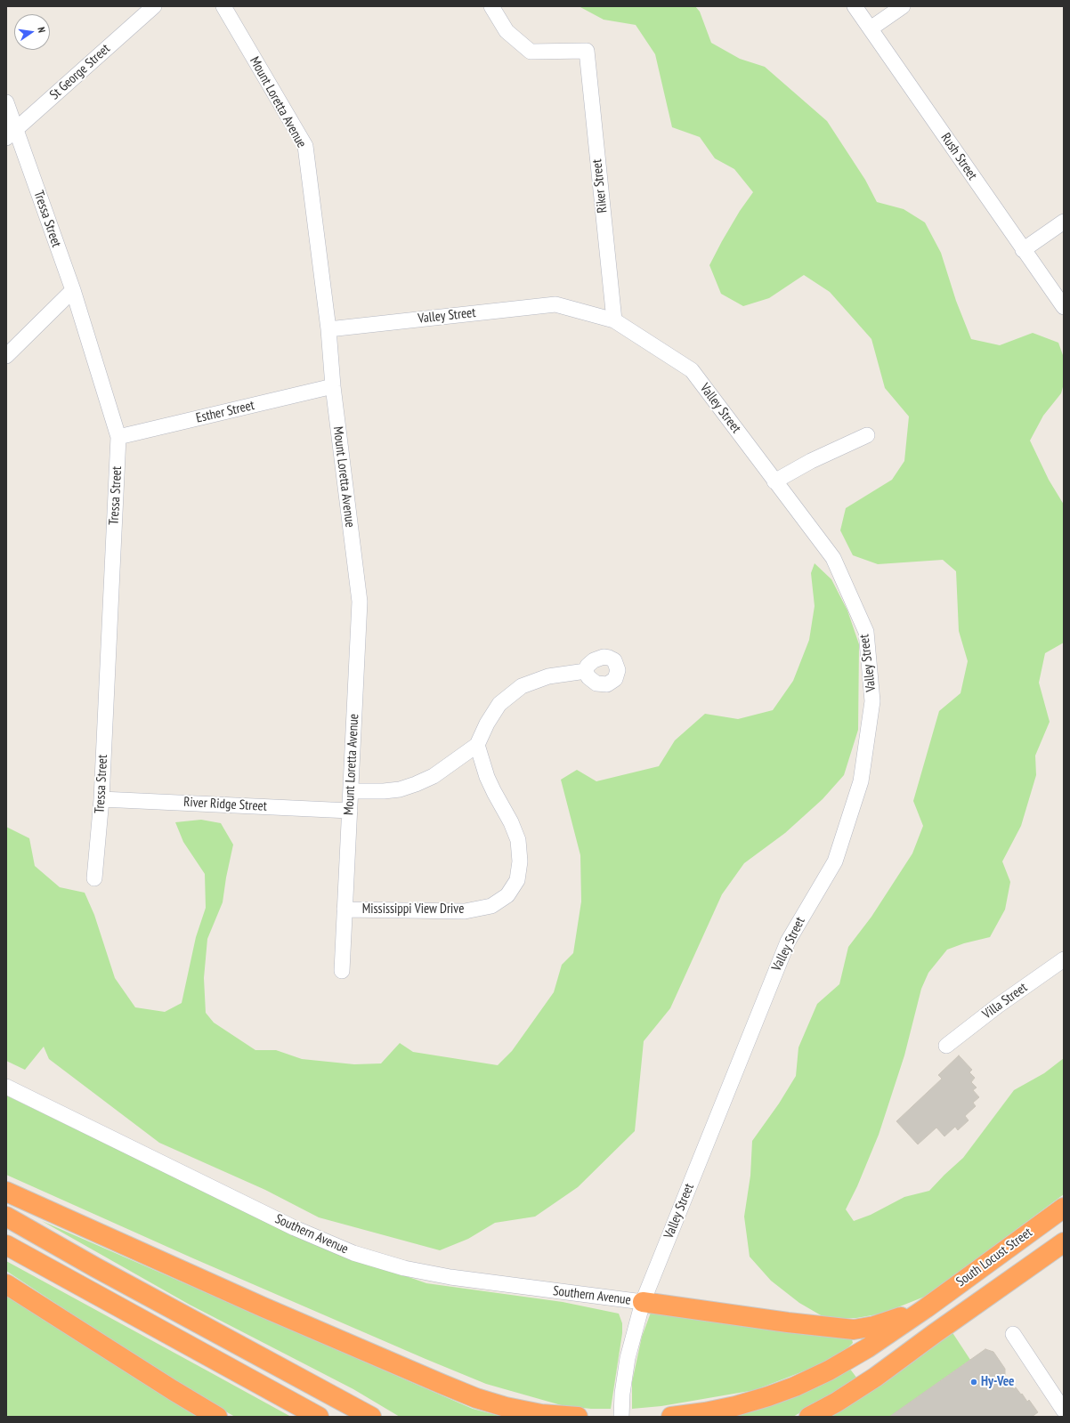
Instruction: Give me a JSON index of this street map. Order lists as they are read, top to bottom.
{
  "streets": {
    "highway": ["South Locust Street"],
    "street": [
      "St George Street",
      "Mount Loretta Avenue",
      "Rush Street",
      "Riker Street",
      "Tressa Street",
      "Valley Street",
      "Esther Street",
      "River Ridge Street",
      "Mississippi View Drive",
      "Villa Street",
      "Southern Avenue"
    ]
  },
  "crossings": [
    ["St George Street", "Tressa Street"],
    ["Mount Loretta Avenue", "Valley Street"],
    ["Mount Loretta Avenue", "Esther Street"],
    ["Mount Loretta Avenue", "River Ridge Street"],
    ["Mount Loretta Avenue", "Mississippi View Drive"],
    ["Riker Street", "Valley Street"],
    ["Tressa Street", "Esther Street"],
    ["Tressa Street", "River Ridge Street"],
    ["Valley Street", "Southern Avenue"]
  ],
  "places": ["Hy-Vee"],
  "north": "right"
}
